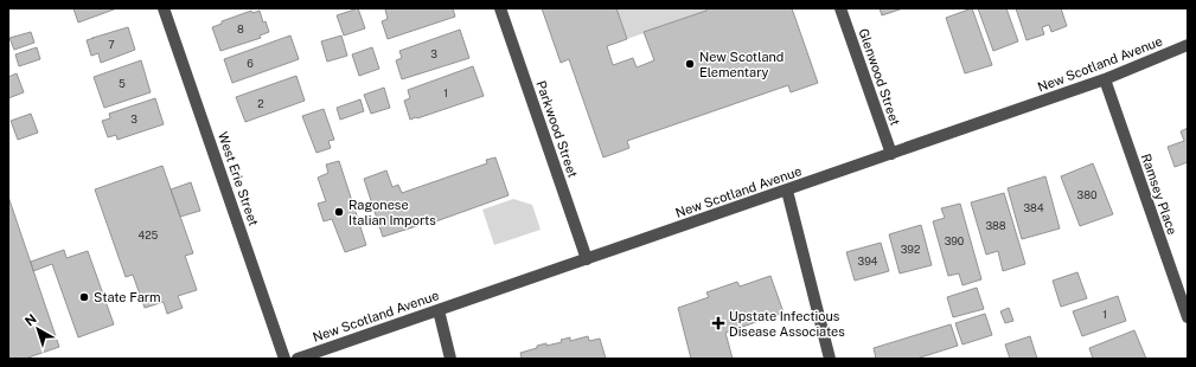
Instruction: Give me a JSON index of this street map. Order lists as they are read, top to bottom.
{
  "streets": {
    "street": [
      "New Scotland Avenue",
      "Glenwood Street",
      "Parkwood Street",
      "West Erie Street",
      "Ramsey Place"
    ]
  },
  "crossings": [
    ["New Scotland Avenue", "Glenwood Street"],
    ["New Scotland Avenue", "Parkwood Street"],
    ["New Scotland Avenue", "Ramsey Place"]
  ],
  "places": {
    "other": ["New Scotland Elementary", "Ragonese Italian Imports", "State Farm"],
    "health": ["Upstate Infectious Disease Associates"]
  },
  "house_numbers": [
    "8",
    "7",
    "3",
    "6",
    "5",
    "1",
    "2",
    "3",
    "380",
    "384",
    "388",
    "425",
    "390",
    "392",
    "394",
    "1"
  ],
  "north": "top left"
}
